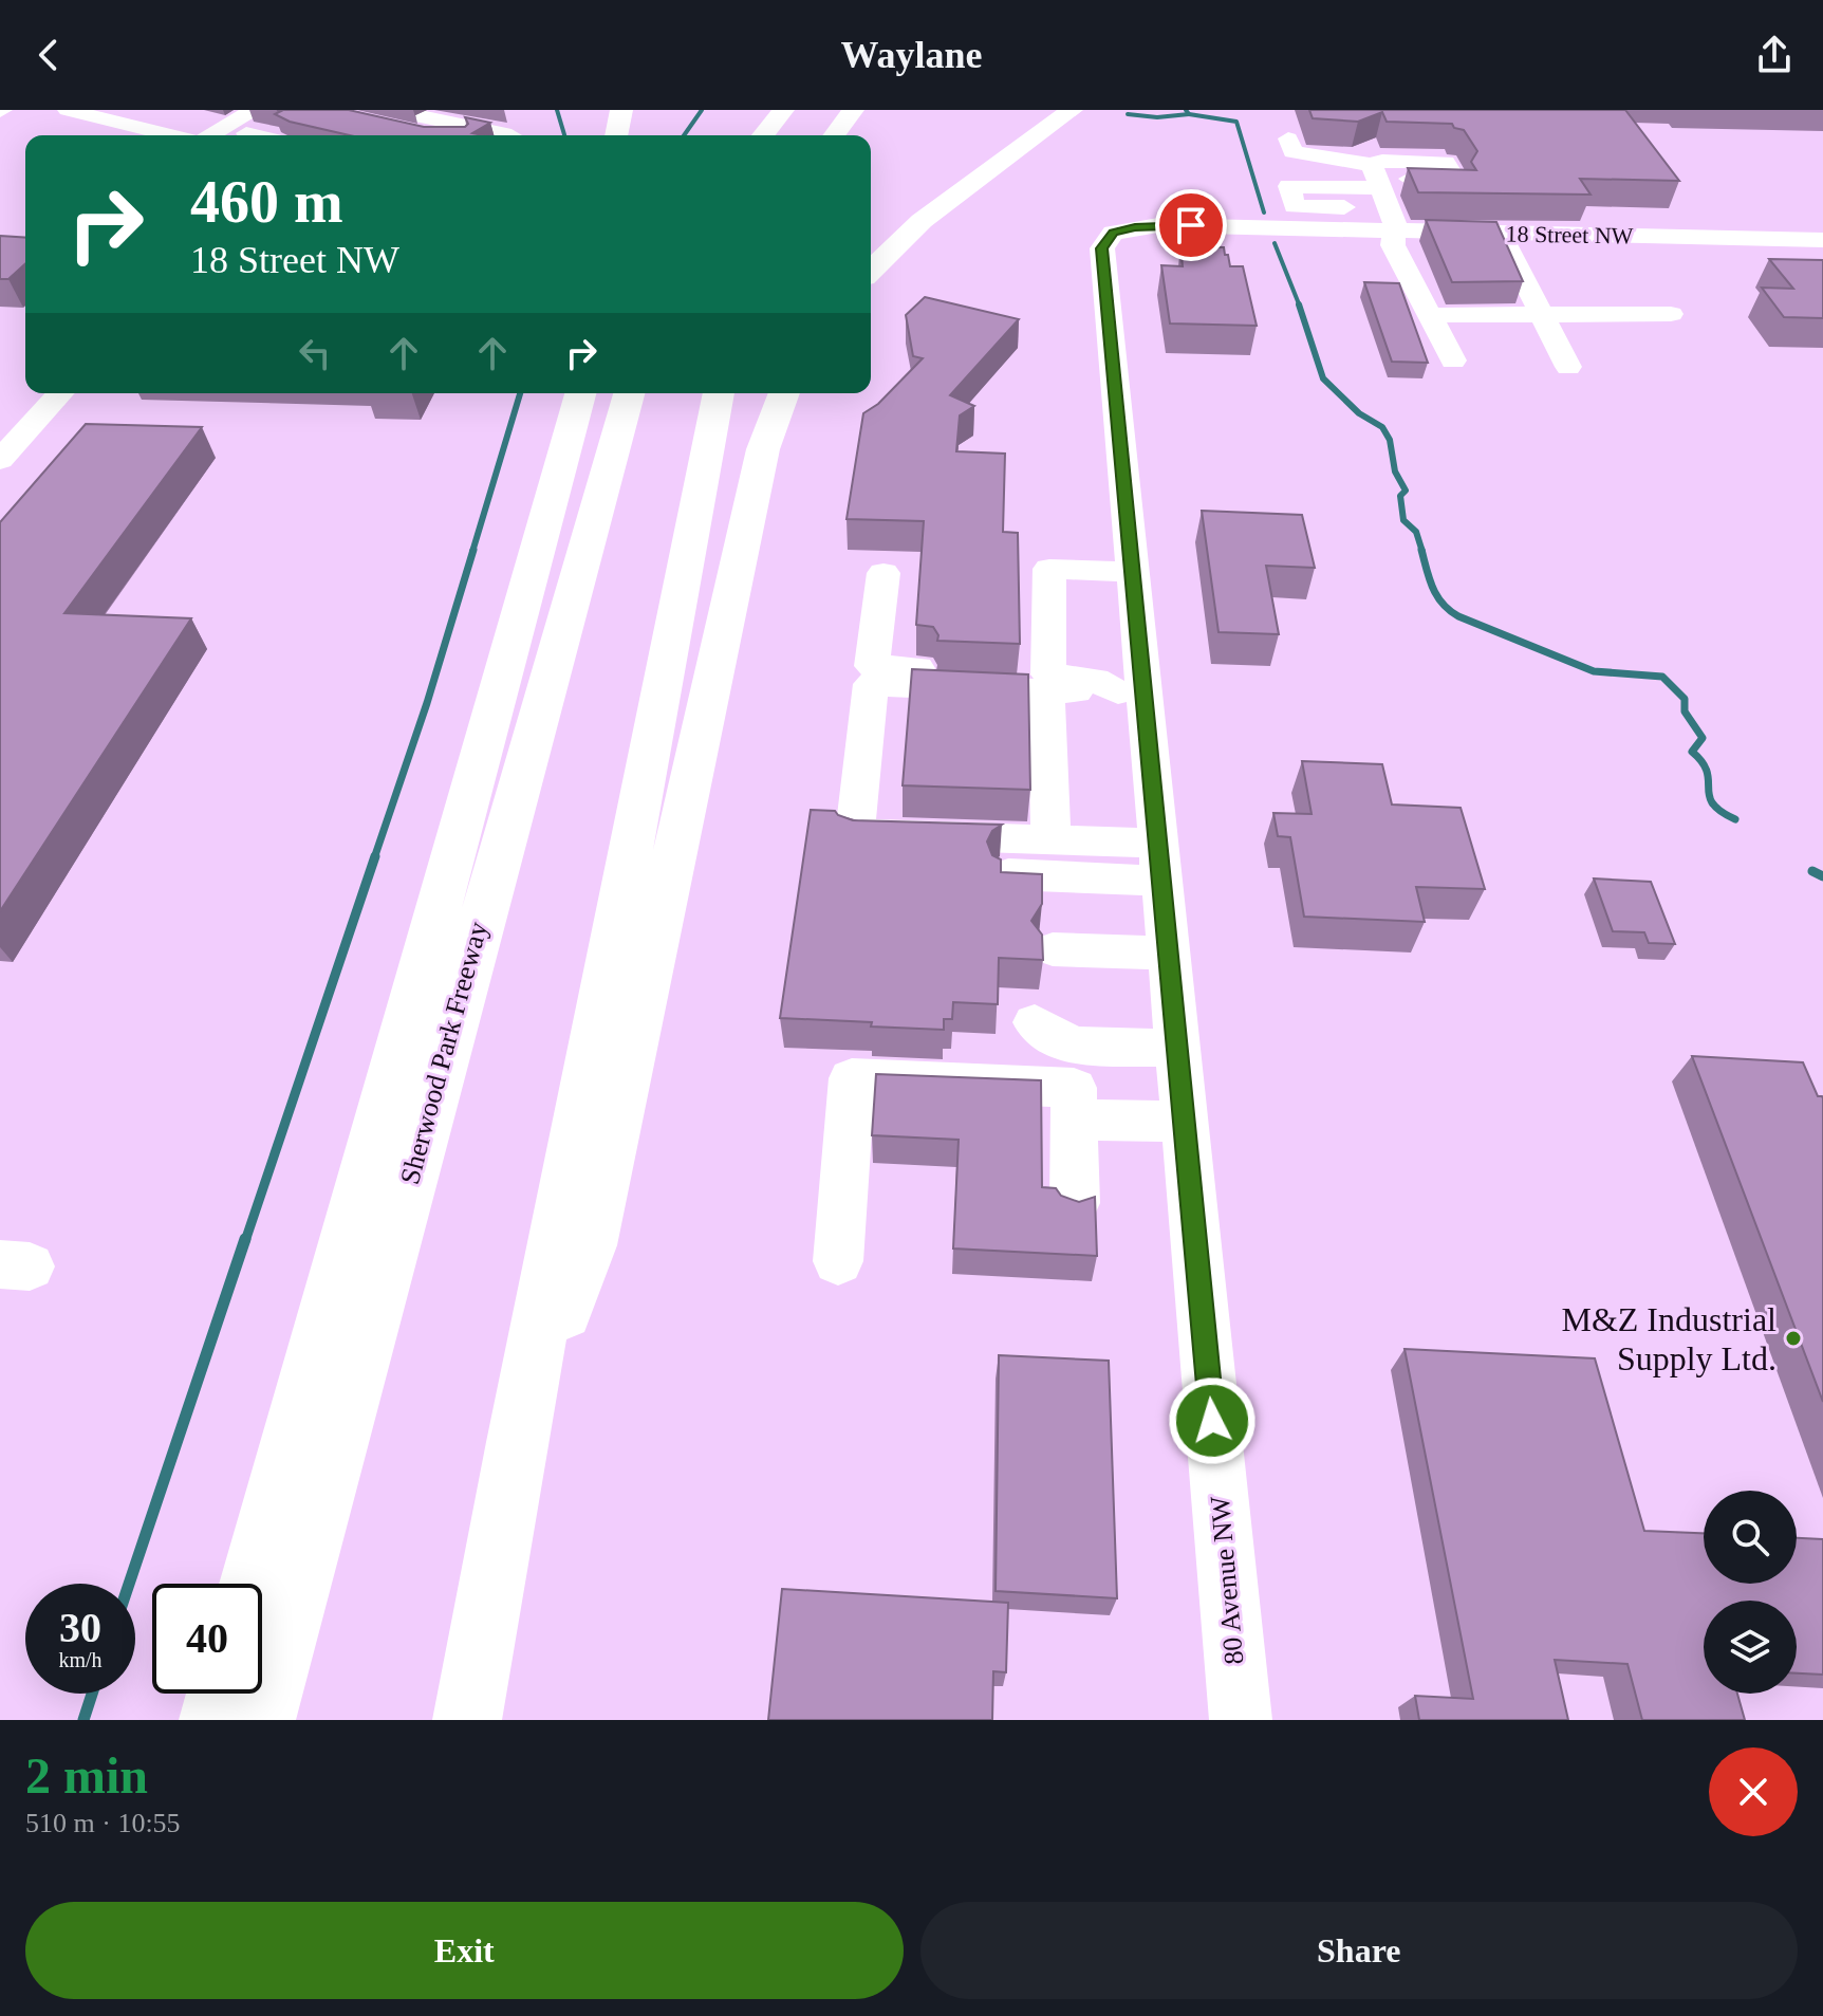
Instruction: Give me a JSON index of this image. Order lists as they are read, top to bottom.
{
  "streets": {
    "highway": ["Sherwood Park Freeway"],
    "street": ["18 Street NW", "80 Avenue NW"]
  },
  "crossings": [
    ["18 Street NW", "80 Avenue NW"]
  ],
  "places": ["M&Z Industrial Supply Ltd."],
  "page": {
    "header": "Waylane",
    "turn": ["460 m", "18 Street NW"],
    "speed": "30 km/h",
    "limit": "40",
    "heading": ["2 min", "510 m · 10:55"],
    "buttons": ["Exit", "Share"]
  }
}
